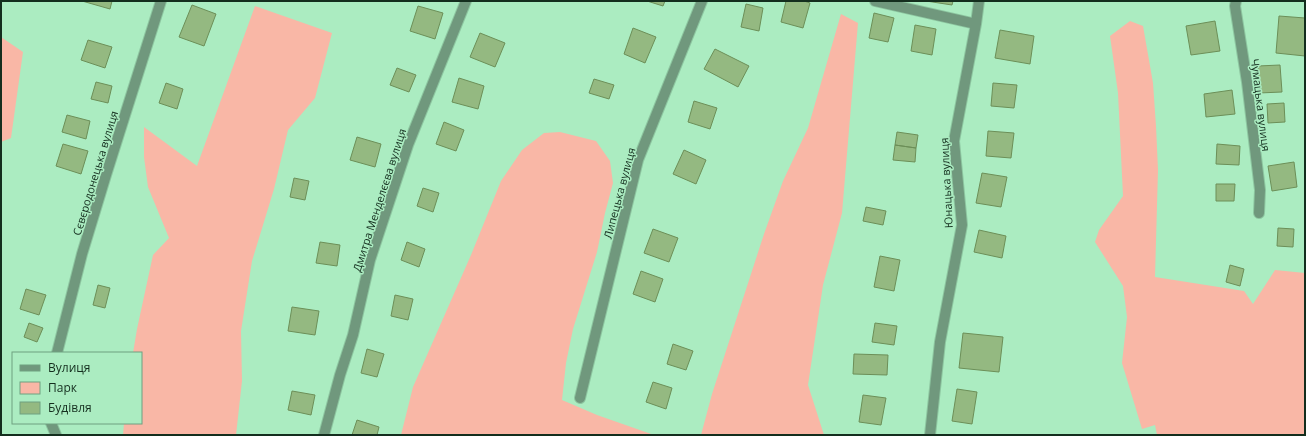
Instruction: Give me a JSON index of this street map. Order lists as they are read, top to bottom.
{
  "streets": {
    "street": [
      "Чумацька вулиця",
      "Сєвєродонецька вулиця",
      "Юнацька вулиця",
      "Липецька вулиця",
      "Дмитра Менделєєва вулиця"
    ]
  },
  "legend": ["Вулиця", "Парк", "Будівля"]
}
